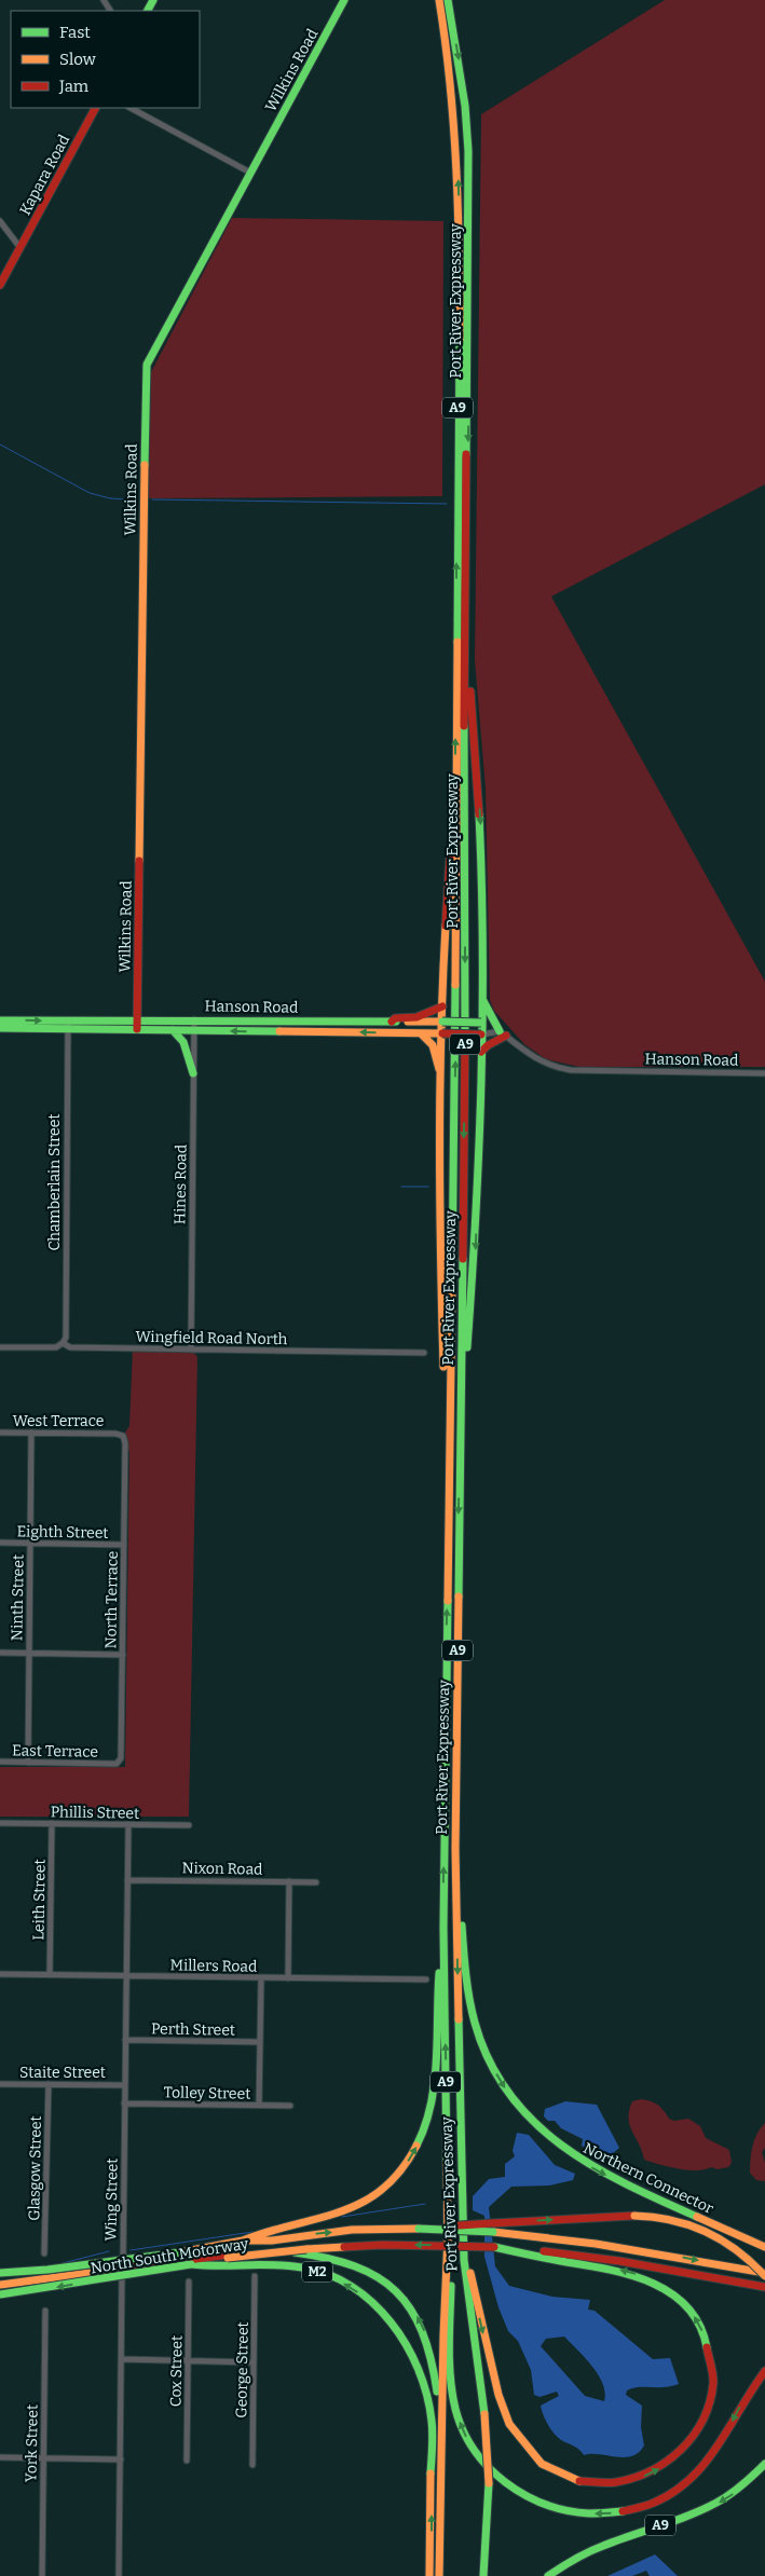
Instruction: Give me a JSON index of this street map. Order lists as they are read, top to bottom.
{
  "streets": {
    "main road": [
      "Wilkins Road",
      "Kapara Road",
      "Port River Expressway",
      "A9",
      "Hanson Road",
      "Northern Connector",
      "North South Motorway",
      "M2"
    ],
    "street": [
      "Chamberlain Street",
      "Hines Road",
      "Wingfield Road North",
      "West Terrace",
      "Eighth Street",
      "Ninth Street",
      "North Terrace",
      "East Terrace",
      "Phillis Street",
      "Nixon Road",
      "Leith Street",
      "Millers Road",
      "Perth Street",
      "Staite Street",
      "Tolley Street",
      "Glasgow Street",
      "Wing Street",
      "George Street",
      "Cox Street",
      "York Street"
    ]
  },
  "crossings": [
    ["Wilkins Road", "Hanson Road"],
    ["Port River Expressway", "A9"],
    ["Port River Expressway", "Northern Connector"],
    ["Hanson Road", "Chamberlain Street"],
    ["Hanson Road", "Hines Road"],
    ["Chamberlain Street", "Wingfield Road North"],
    ["Hines Road", "Wingfield Road North"],
    ["West Terrace", "Ninth Street"],
    ["West Terrace", "North Terrace"],
    ["Eighth Street", "Ninth Street"],
    ["Eighth Street", "North Terrace"],
    ["Ninth Street", "East Terrace"],
    ["North Terrace", "East Terrace"],
    ["Phillis Street", "Leith Street"],
    ["Phillis Street", "Wing Street"],
    ["Nixon Road", "Wing Street"],
    ["Leith Street", "Millers Road"],
    ["Millers Road", "Wing Street"],
    ["Perth Street", "Wing Street"],
    ["Staite Street", "Glasgow Street"],
    ["Staite Street", "Wing Street"],
    ["Tolley Street", "Wing Street"],
    ["North South Motorway", "M2"]
  ],
  "one_way": ["Northern Connector"],
  "legend": ["Fast", "Slow", "Jam"]
}
